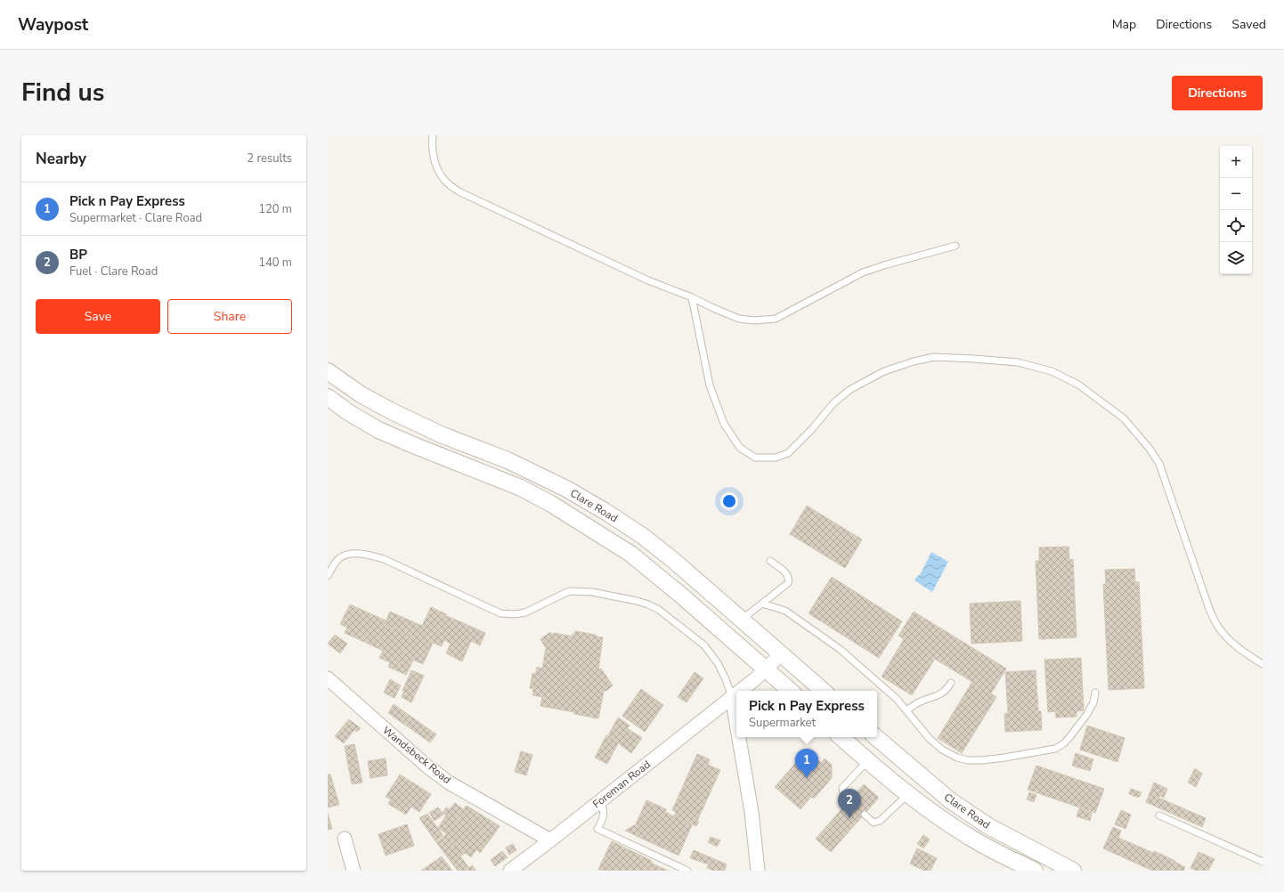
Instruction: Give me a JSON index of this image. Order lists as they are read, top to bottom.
{
  "streets": {
    "street": ["Clare Road", "Wandsbeck Road", "Foreman Road"]
  },
  "crossings": [
    ["Clare Road", "Foreman Road"],
    ["Wandsbeck Road", "Foreman Road"]
  ],
  "page": {
    "header": "Waypost",
    "nav": ["Map", "Directions", "Saved"],
    "title": "Find us",
    "buttons": [
      "Directions",
      ["Save", "Share"]
    ],
    "heading": ["Nearby", "2 results"],
    "map_buttons": ["+", "−"],
    "list": [
      {
        "mark": "1",
        "name": "Pick n Pay Express",
        "note": "Supermarket · Clare Road",
        "value": "120 m"
      },
      {
        "mark": "2",
        "name": "BP",
        "note": "Fuel · Clare Road",
        "value": "140 m"
      }
    ],
    "popup": ["Pick n Pay Express", "Supermarket"],
    "pins": ["1", "2"]
  }
}
